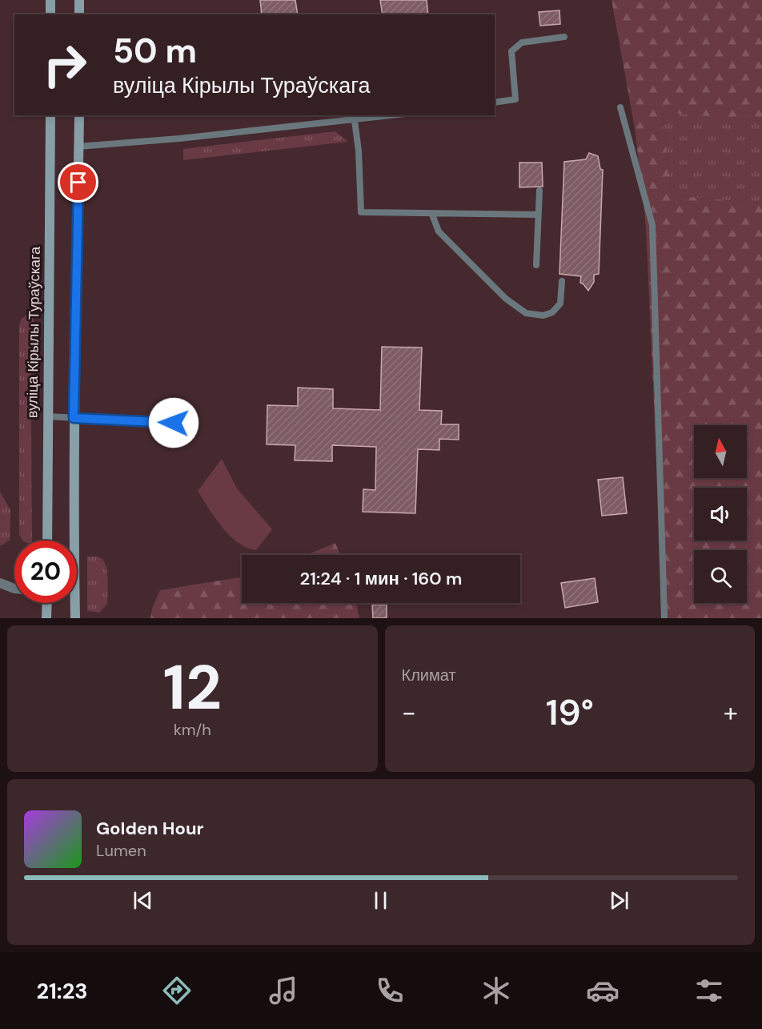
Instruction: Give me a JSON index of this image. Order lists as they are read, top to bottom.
{
  "streets": {
    "main road": ["вуліца Кірылы Тураўскага"]
  },
  "north": "top",
  "page": {
    "turn": ["50 m", "вуліца Кірылы Тураўскага"],
    "limit": "20",
    "trip": "21:24 · 1 мин · 160 m",
    "tile": [
      ["12", "km/h"],
      "Климат"
    ],
    "heat": ["−", "19°", "+"],
    "song": ["Golden Hour", "Lumen"],
    "tabs": "21:23"
  }
}
